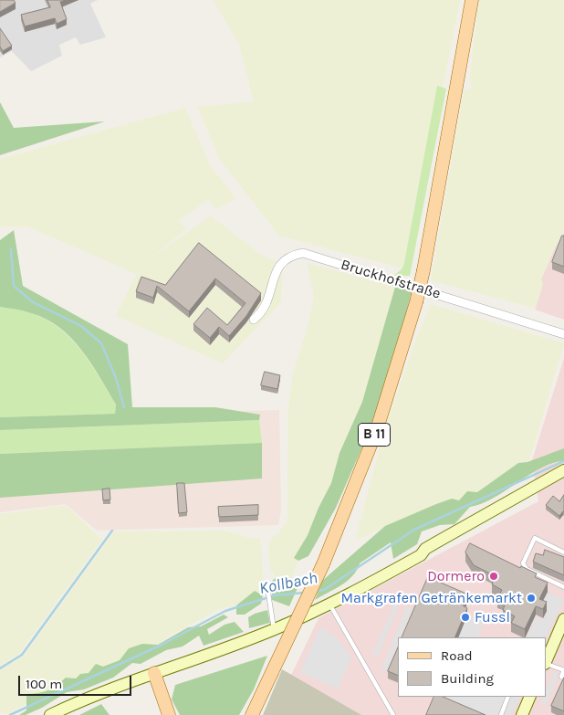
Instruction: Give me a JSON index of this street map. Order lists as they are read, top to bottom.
{
  "streets": {
    "main road": ["B 11"],
    "street": ["Bruckhofstraße"]
  },
  "water": ["Kollbach"],
  "places": ["Dormero", "Markgrafen Getränkemarkt", "Fussl"],
  "legend": ["Road", "Building"],
  "scale_bar": "100 m"
}
